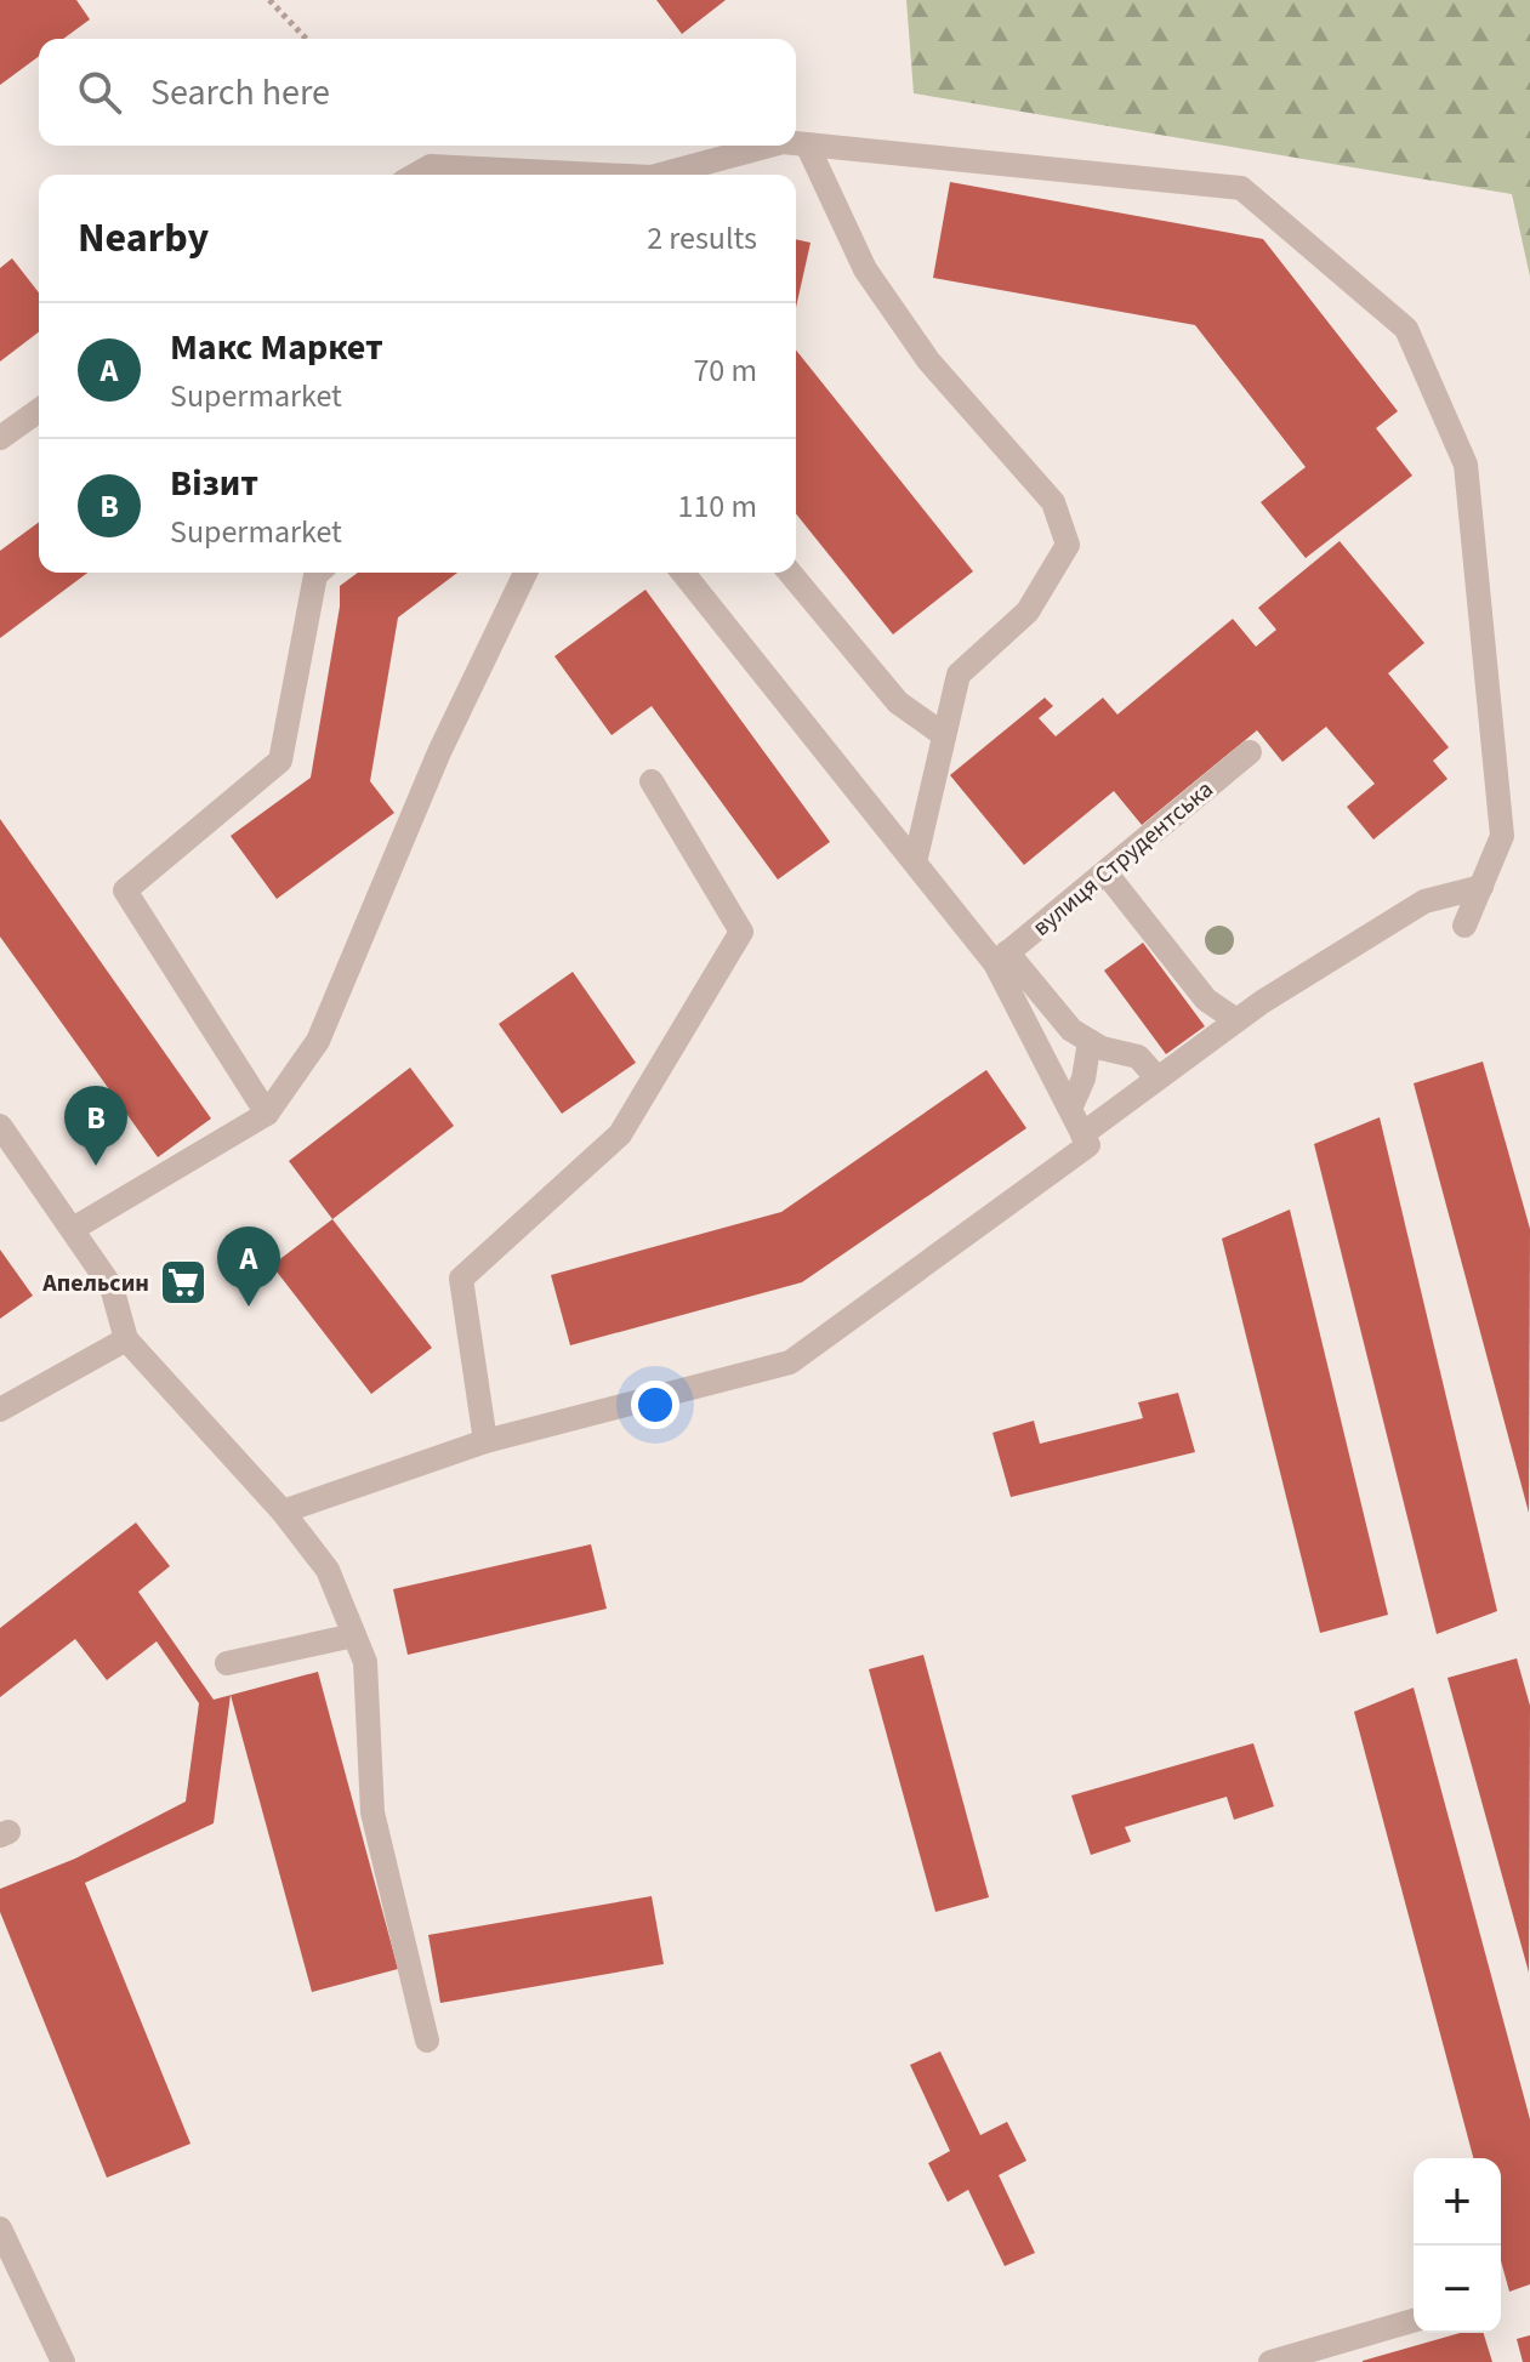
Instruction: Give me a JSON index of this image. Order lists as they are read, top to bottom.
{
  "streets": {
    "street": ["вулиця Струдентська"]
  },
  "places": {
    "supermarket": ["Апельсин"]
  },
  "page": {
    "search": "Search here",
    "heading": ["Nearby", "2 results"],
    "list": [
      {
        "mark": "A",
        "name": "Макс Маркет",
        "note": "Supermarket",
        "value": "70 m"
      },
      {
        "mark": "B",
        "name": "Візит",
        "note": "Supermarket",
        "value": "110 m"
      }
    ],
    "pins": ["B", "A"],
    "map_buttons": ["+", "−"]
  }
}
